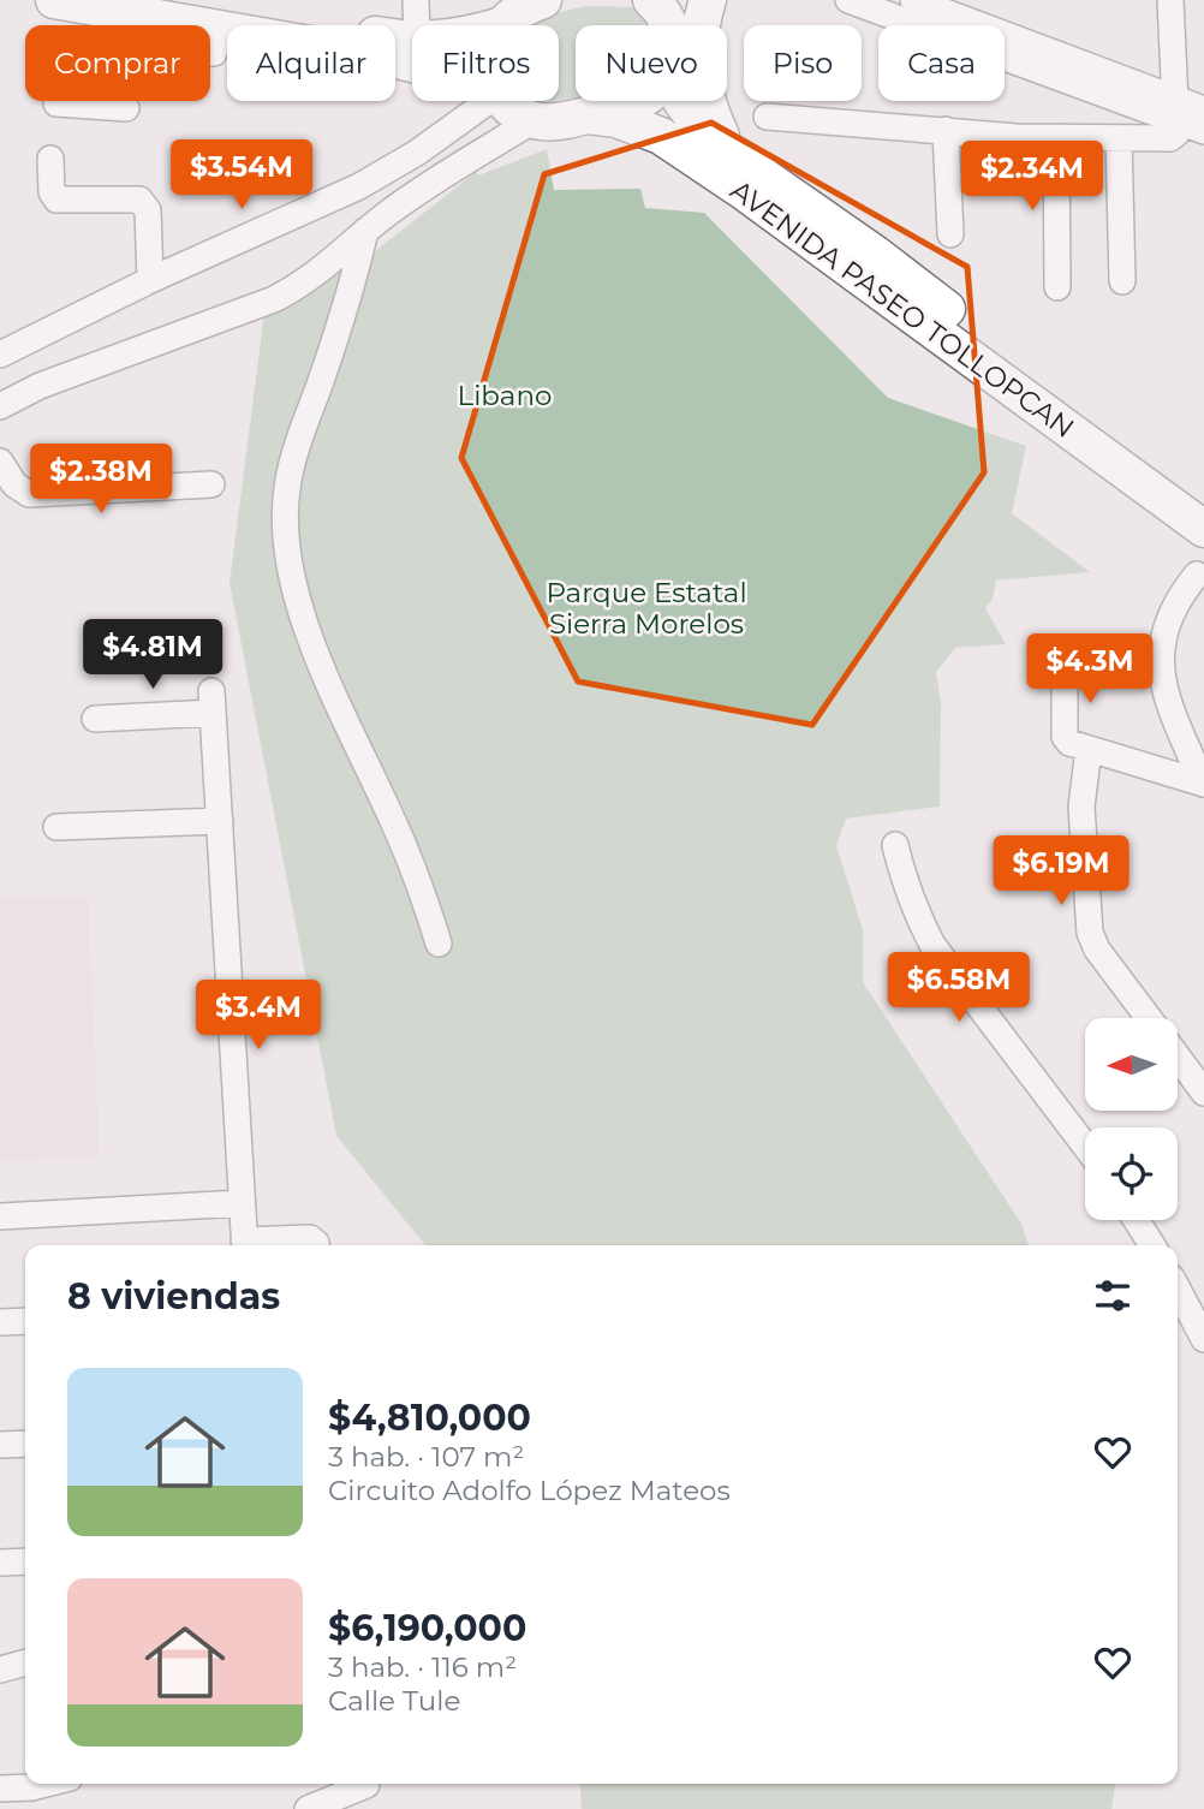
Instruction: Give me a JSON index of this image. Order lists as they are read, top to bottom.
{
  "streets": {
    "highway": ["AVENIDA PASEO TOLLOPCAN"]
  },
  "parks": ["Libano", "Parque Estatal Sierra Morelos"],
  "north": "left",
  "page": {
    "chip": [
      "Comprar",
      "Alquilar",
      "Filtros",
      "Nuevo",
      "Piso",
      "Casa"
    ],
    "price": [
      "$3.54M",
      "$2.34M",
      "$2.38M",
      "$4.81M",
      "$4.3M",
      "$6.19M",
      "$6.58M",
      "$3.4M"
    ],
    "heading": "8 viviendas",
    "list": [
      {
        "name": "$4,810,000",
        "note": "3 hab. · 107 m² · Circuito Adolfo López Mateos"
      },
      {
        "name": "$6,190,000",
        "note": "3 hab. · 116 m² · Calle Tule"
      }
    ]
  }
}
